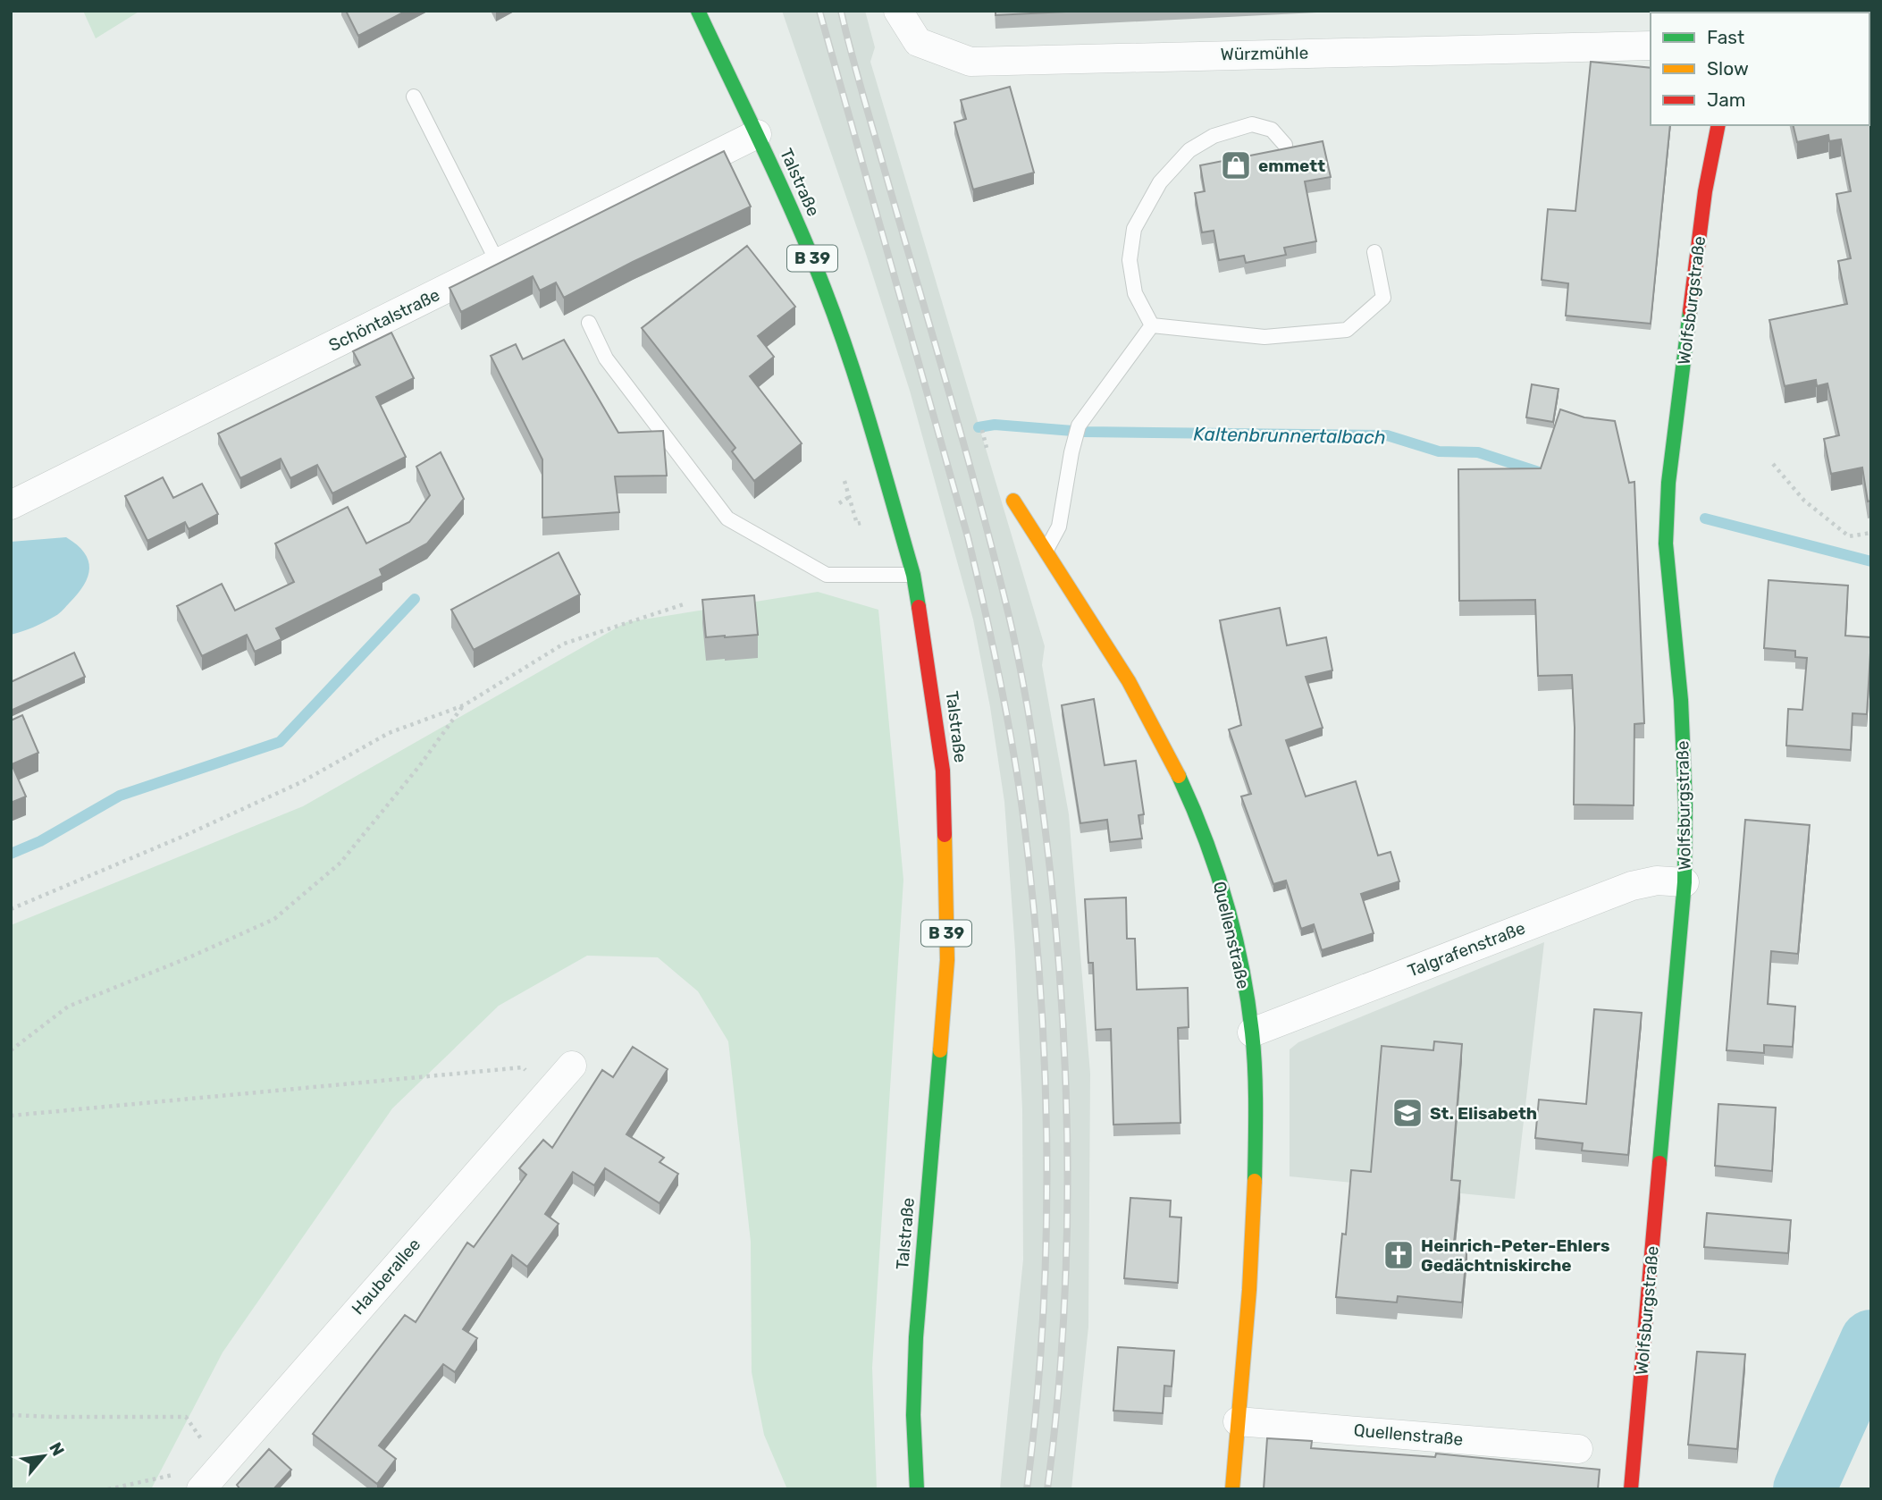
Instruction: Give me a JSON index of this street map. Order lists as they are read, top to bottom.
{
  "streets": {
    "street": [
      "Würzmühle",
      "Talstraße",
      "B 39",
      "Wolfsburgstraße",
      "Schöntalstraße",
      "Quellenstraße",
      "Talgrafenstraße",
      "Hauberallee"
    ]
  },
  "crossings": [
    ["Talstraße", "Schöntalstraße"],
    ["Wolfsburgstraße", "Talgrafenstraße"],
    ["Quellenstraße", "Talgrafenstraße"]
  ],
  "water": ["Kaltenbrunnertalbach"],
  "places": {
    "shop": ["emmett"],
    "school or university": ["St. Elisabeth"],
    "church": ["Heinrich-Peter-Ehlers Gedächtniskirche"]
  },
  "legend": ["Fast", "Slow", "Jam"],
  "north": "top right"
}
